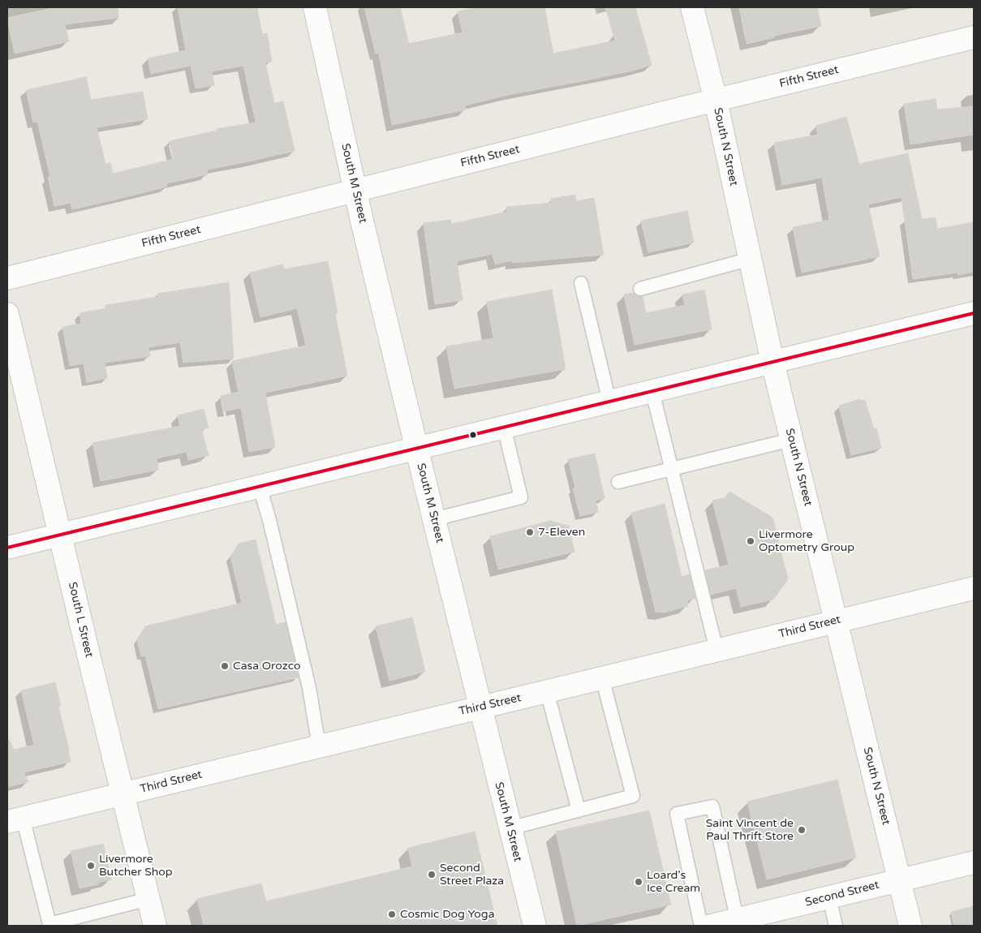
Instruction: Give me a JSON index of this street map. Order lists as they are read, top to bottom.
{
  "streets": {
    "street": [
      "Fifth Street",
      "South N Street",
      "South M Street",
      "South L Street",
      "Third Street",
      "Second Street"
    ]
  },
  "crossings": [
    ["Fifth Street", "South N Street"],
    ["Fifth Street", "South M Street"],
    ["South N Street", "Third Street"],
    ["South N Street", "Second Street"],
    ["South M Street", "Third Street"],
    ["South L Street", "Third Street"]
  ],
  "places": [
    "7-Eleven",
    "Livermore Optometry Group",
    "Casa Orozco",
    "Saint Vincent de Paul Thrift Store",
    "Livermore Butcher Shop",
    "Second Street Plaza",
    "Loard's Ice Cream",
    "Cosmic Dog Yoga"
  ]
}
